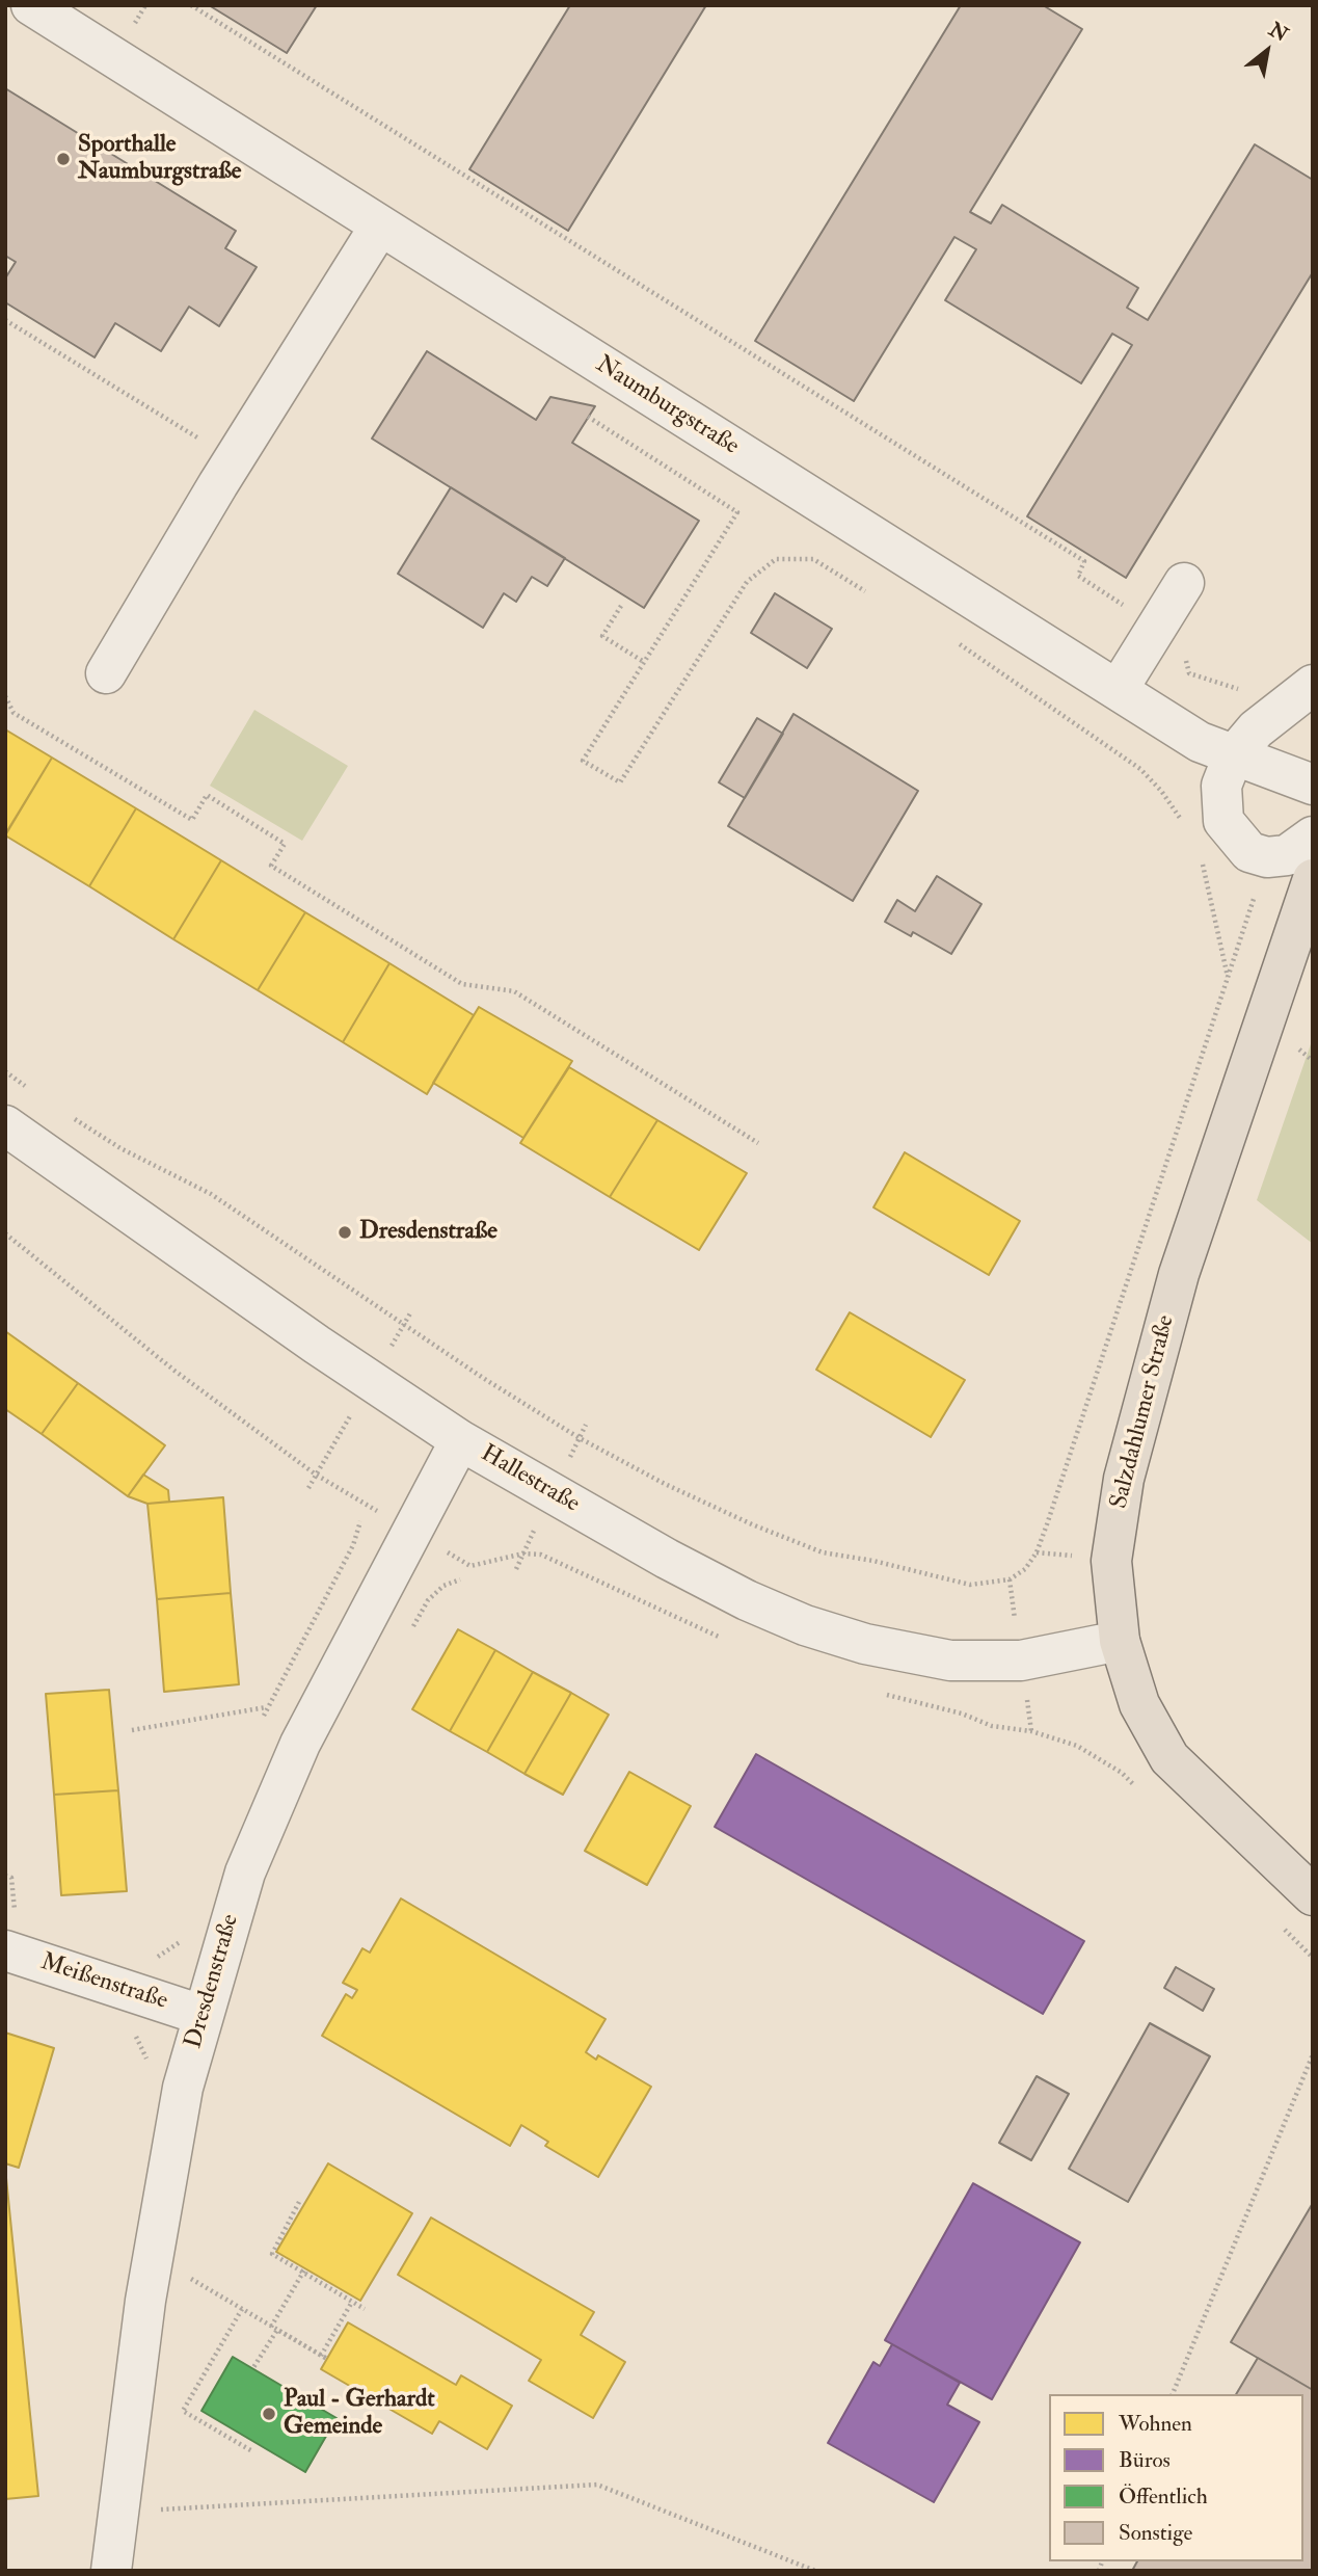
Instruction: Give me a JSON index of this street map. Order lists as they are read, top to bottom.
{
  "streets": {
    "main road": ["Salzdahlumer Straße"],
    "street": [
      "Naumburgstraße",
      "Hallestraße",
      "Dresdenstraße",
      "Meißenstraße"
    ]
  },
  "crossings": [
    ["Salzdahlumer Straße", "Hallestraße"],
    ["Hallestraße", "Dresdenstraße"],
    ["Dresdenstraße", "Meißenstraße"]
  ],
  "places": ["Sporthalle Naumburgstraße", "Dresdenstraße", "Paul - Gerhardt Gemeinde"],
  "legend": [
    "Wohnen",
    "Büros",
    "Öffentlich",
    "Sonstige"
  ],
  "north": "top right"
}
